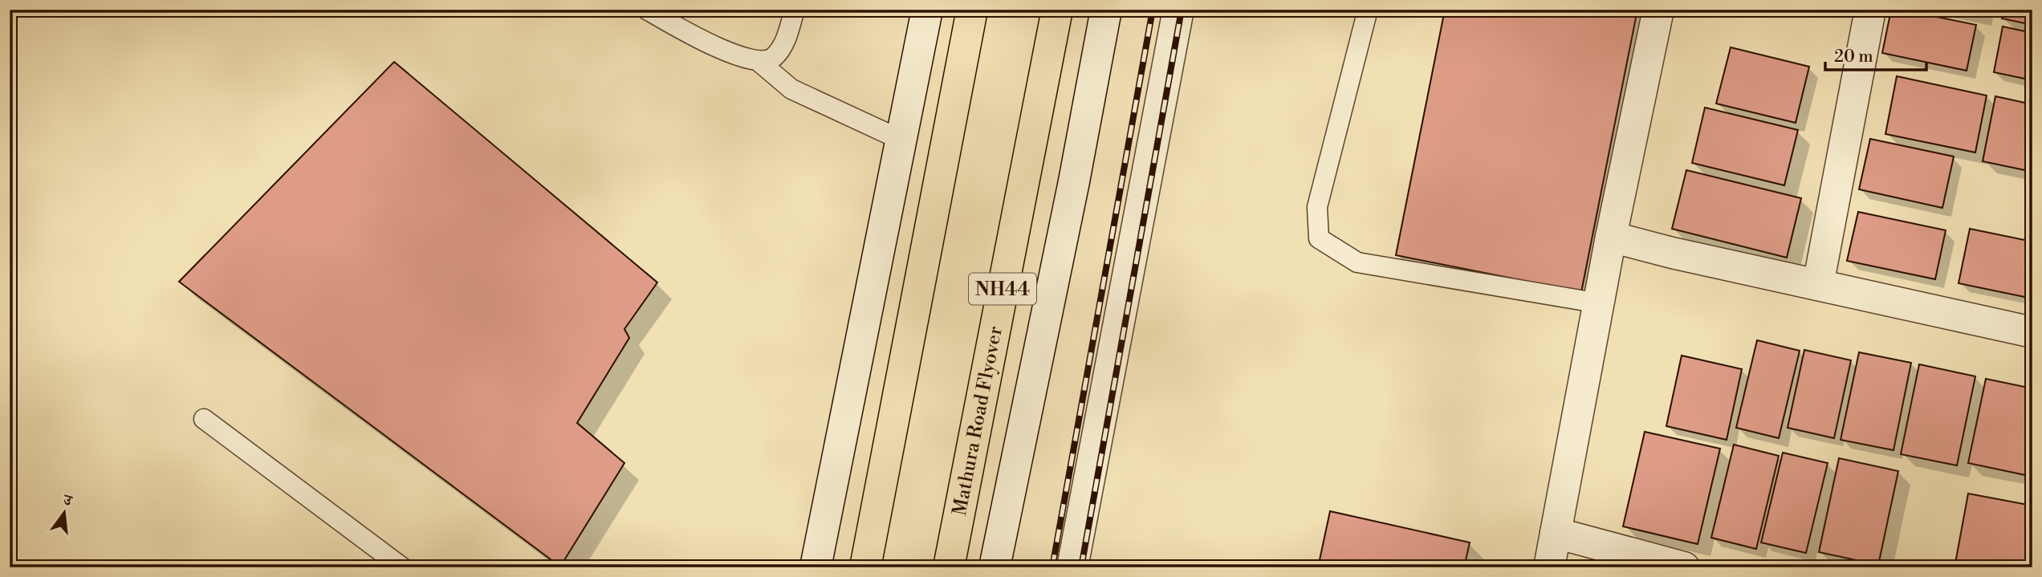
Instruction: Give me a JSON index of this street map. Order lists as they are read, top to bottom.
{
  "streets": {
    "highway": ["NH44", "Mathura Road Flyover"]
  },
  "scale_bar": "20 m",
  "north": "top"
}
